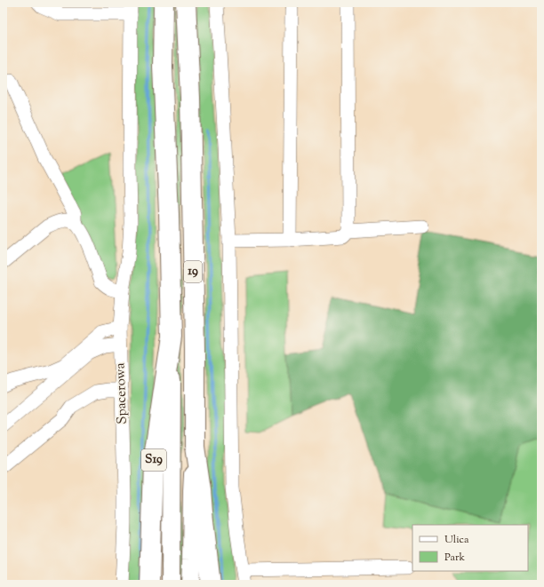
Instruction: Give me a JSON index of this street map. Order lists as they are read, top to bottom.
{
  "streets": {
    "highway": ["19", "S19"],
    "street": ["Spacerowa"]
  },
  "crossings": [
    ["19", "S19"]
  ],
  "legend": ["Ulica", "Park"]
}
